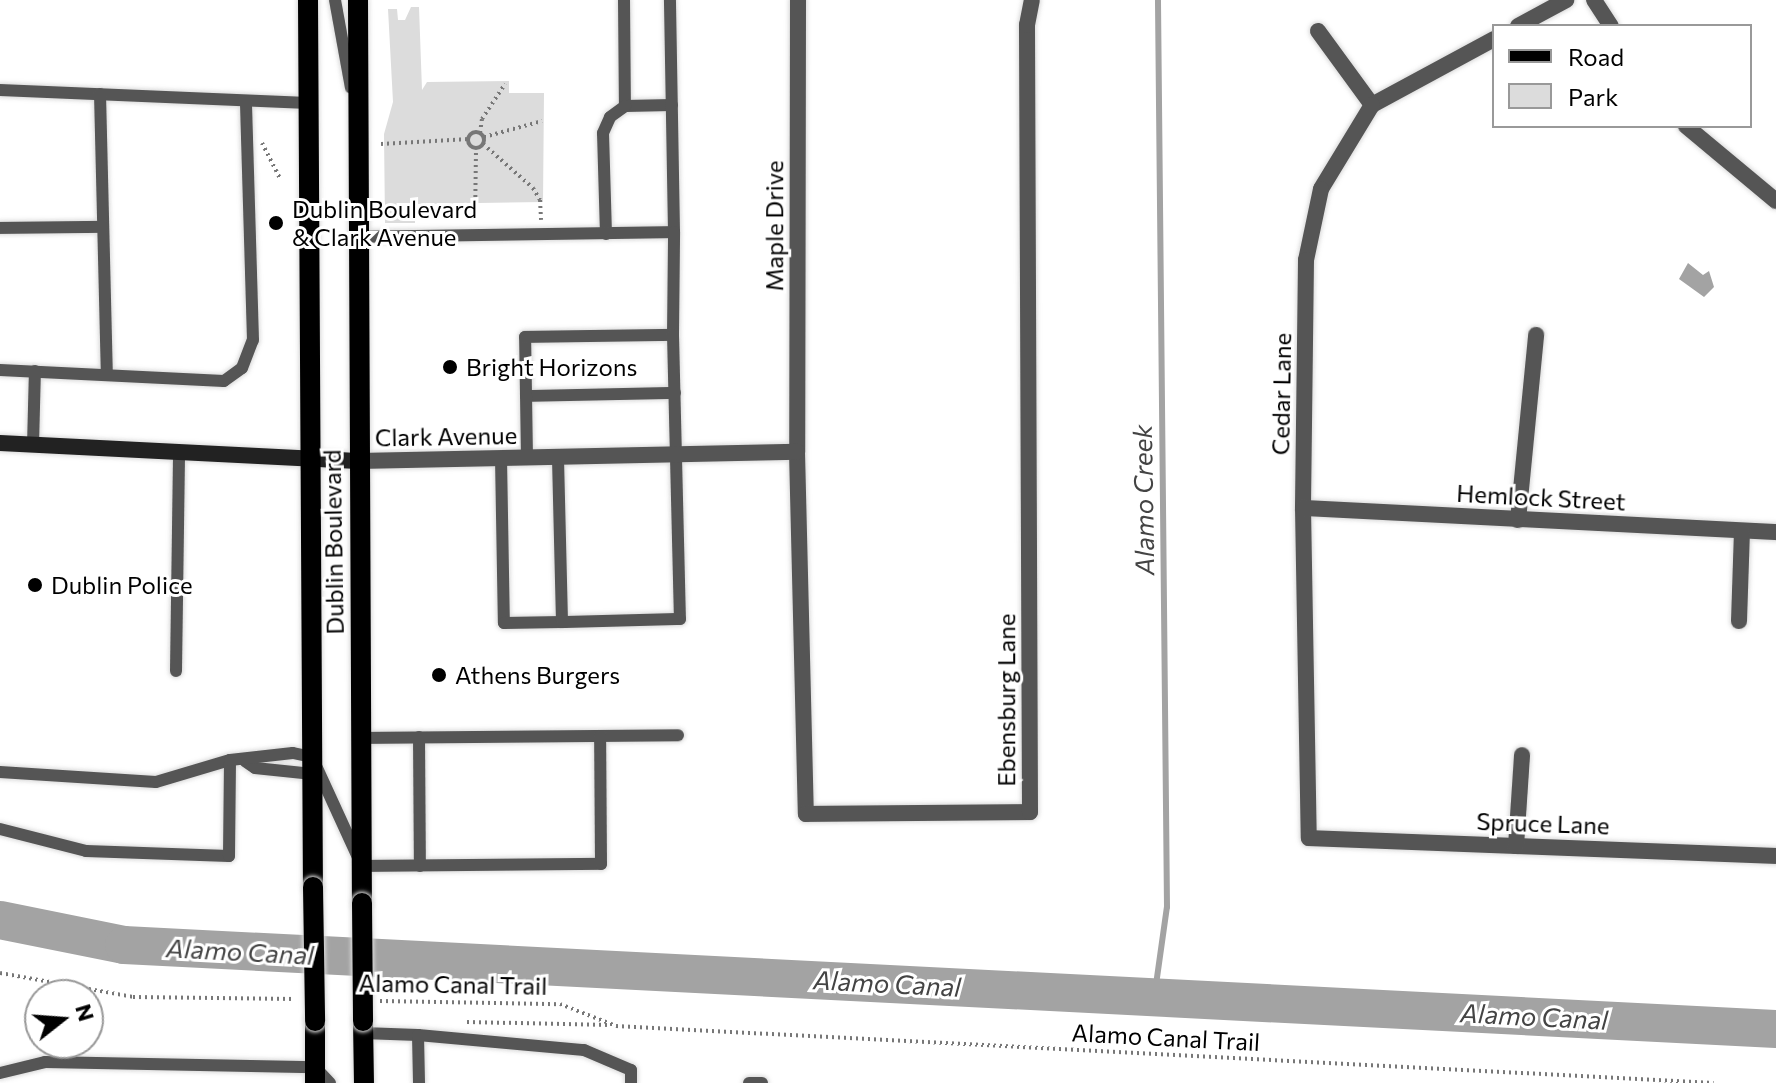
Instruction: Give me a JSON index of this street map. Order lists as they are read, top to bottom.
{
  "streets": {
    "main road": ["Dublin Boulevard"],
    "street": [
      "Maple Drive",
      "Cedar Lane",
      "Clark Avenue",
      "Hemlock Street",
      "Ebensburg Lane",
      "Spruce Lane"
    ],
    "path": ["Alamo Canal Trail"]
  },
  "crossings": [
    ["Maple Drive", "Clark Avenue"],
    ["Maple Drive", "Ebensburg Lane"],
    ["Cedar Lane", "Hemlock Street"],
    ["Cedar Lane", "Spruce Lane"],
    ["Clark Avenue", "Dublin Boulevard"],
    ["Clark Avenue", "Ebensburg Lane"],
    ["Dublin Boulevard", "Alamo Canal Trail"]
  ],
  "water": ["Alamo Creek", "Alamo Canal"],
  "places": [
    "Dublin Boulevard & Clark Avenue",
    "Bright Horizons",
    "Dublin Police",
    "Athens Burgers"
  ],
  "legend": ["Road", "Park"],
  "north": "right"
}
